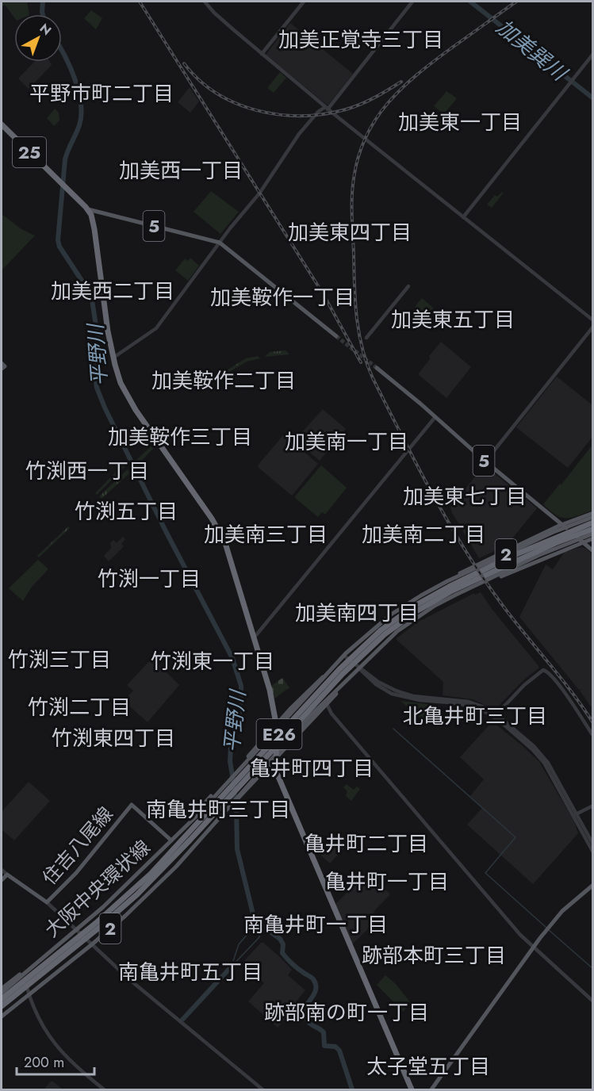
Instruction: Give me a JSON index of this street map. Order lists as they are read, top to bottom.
{
  "streets": {
    "highway": ["25", "E26"],
    "main road": [
      "5",
      "2",
      "住吉八尾線",
      "大阪中央環状線"
    ]
  },
  "crossings": [
    ["25", "5"],
    ["25", "大阪中央環状線"],
    ["5", "2"],
    ["2", "大阪中央環状線"],
    ["住吉八尾線", "大阪中央環状線"]
  ],
  "districts": [
    "加美正覚寺三丁目",
    "平野市町二丁目",
    "加美東一丁目",
    "加美西一丁目",
    "加美東四丁目",
    "加美西二丁目",
    "加美鞍作一丁目",
    "加美東五丁目",
    "加美鞍作二丁目",
    "加美鞍作三丁目",
    "加美南一丁目",
    "竹渕西一丁目",
    "加美東七丁目",
    "竹渕五丁目",
    "加美南三丁目",
    "加美南二丁目",
    "竹渕一丁目",
    "加美南四丁目",
    "竹渕三丁目",
    "竹渕東一丁目",
    "竹渕二丁目",
    "北亀井町三丁目",
    "竹渕東四丁目",
    "亀井町四丁目",
    "南亀井町三丁目",
    "亀井町二丁目",
    "亀井町一丁目",
    "南亀井町一丁目",
    "跡部本町三丁目",
    "南亀井町五丁目",
    "跡部南の町一丁目",
    "太子堂五丁目"
  ],
  "water": ["加美巽川", "平野川"],
  "scale_bar": "200 m",
  "north": "top right"
}
